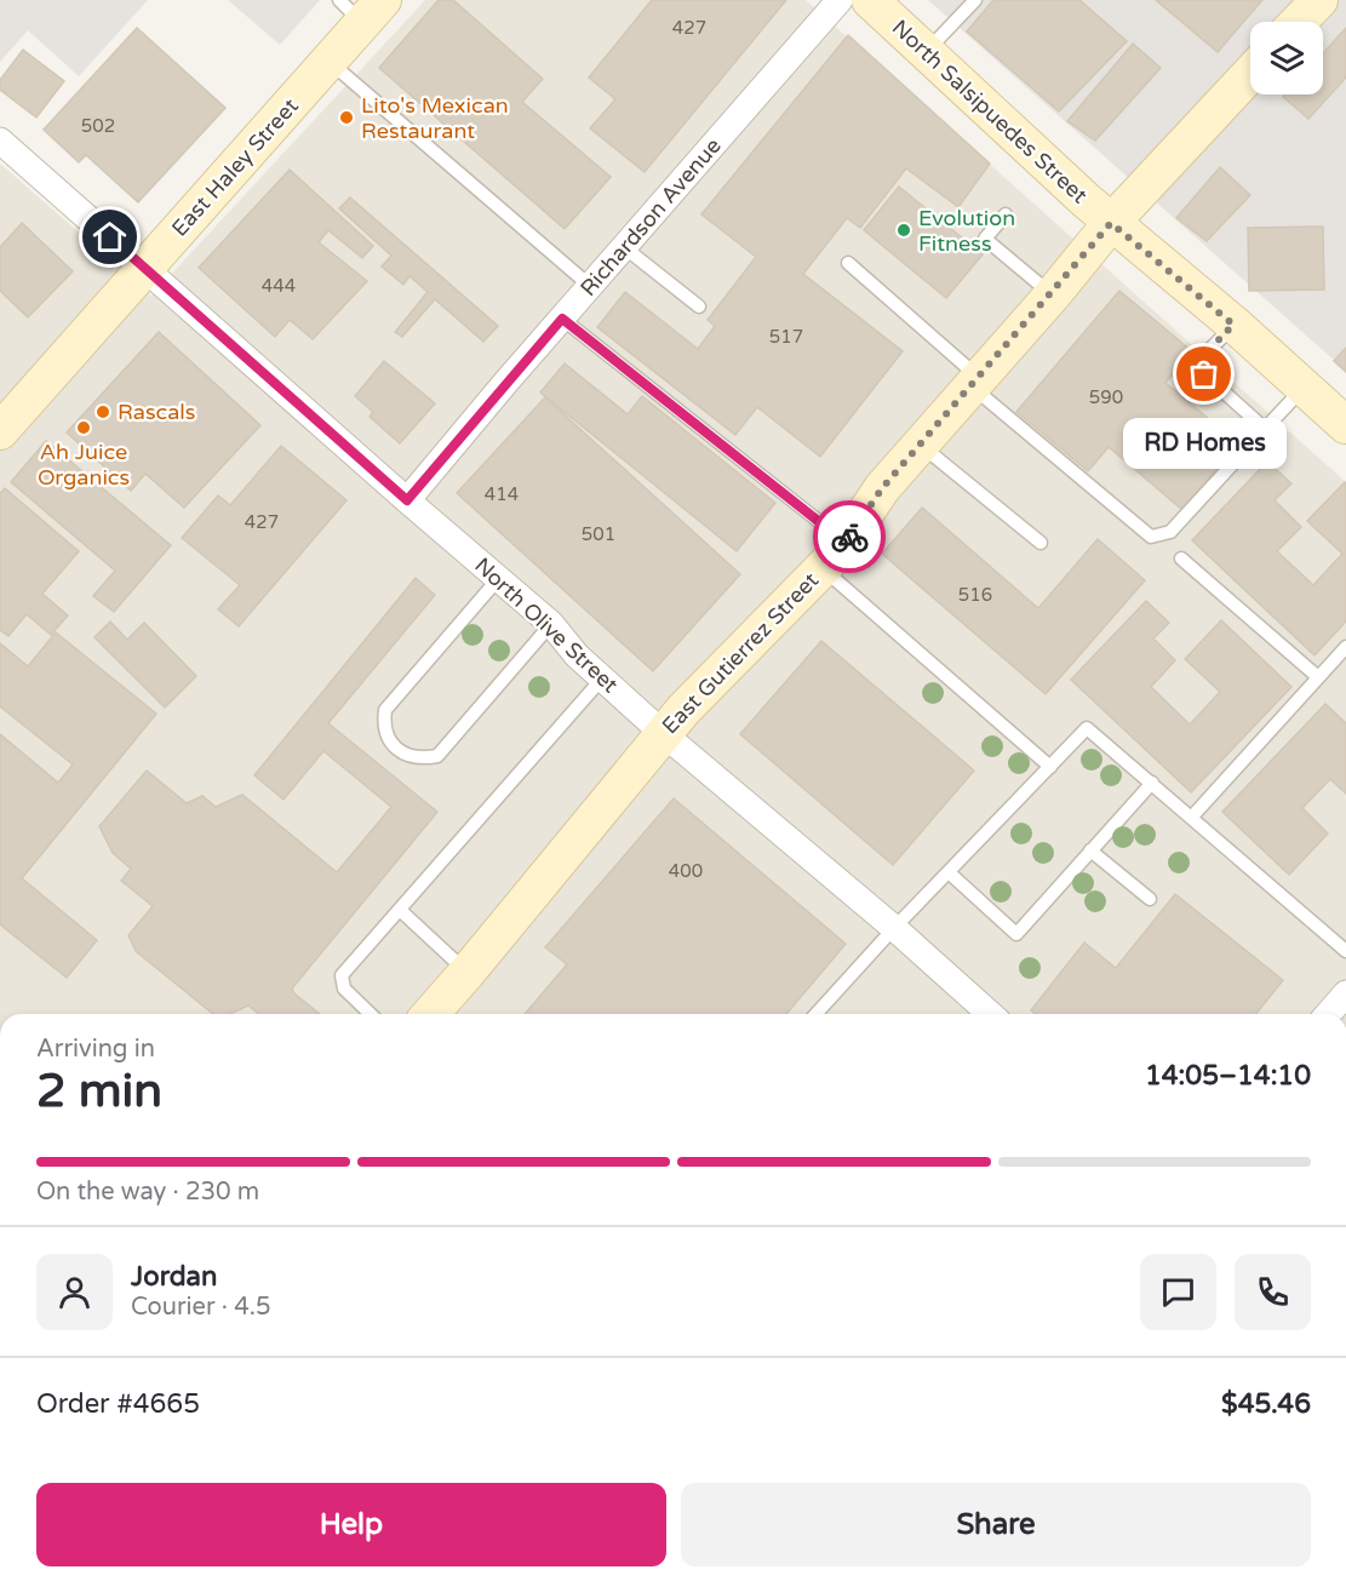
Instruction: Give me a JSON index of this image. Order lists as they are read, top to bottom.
{
  "streets": {
    "street": [
      "North Salsipuedes Street",
      "East Haley Street",
      "Richardson Avenue",
      "North Olive Street",
      "East Gutierrez Street"
    ]
  },
  "crossings": [
    ["North Salsipuedes Street", "East Gutierrez Street"],
    ["East Haley Street", "North Olive Street"],
    ["Richardson Avenue", "North Olive Street"],
    ["North Olive Street", "East Gutierrez Street"]
  ],
  "places": [
    "Lito's Mexican Restaurant",
    "Evolution Fitness",
    "RD Homes",
    "Rascals",
    "Ah Juice Organics"
  ],
  "house_numbers": [
    "427",
    "502",
    "444",
    "517",
    "590",
    "414",
    "427",
    "501",
    "516",
    "400"
  ],
  "page": {
    "bubble": "RD Homes",
    "heading": ["2 min", "Arriving in", "14:05–14:10"],
    "panel": [
      "Jordan",
      "Courier · 4.5",
      "Order #4665",
      "$45.46"
    ],
    "bar": "On the way · 230 m",
    "buttons": ["Help", "Share"]
  }
}
